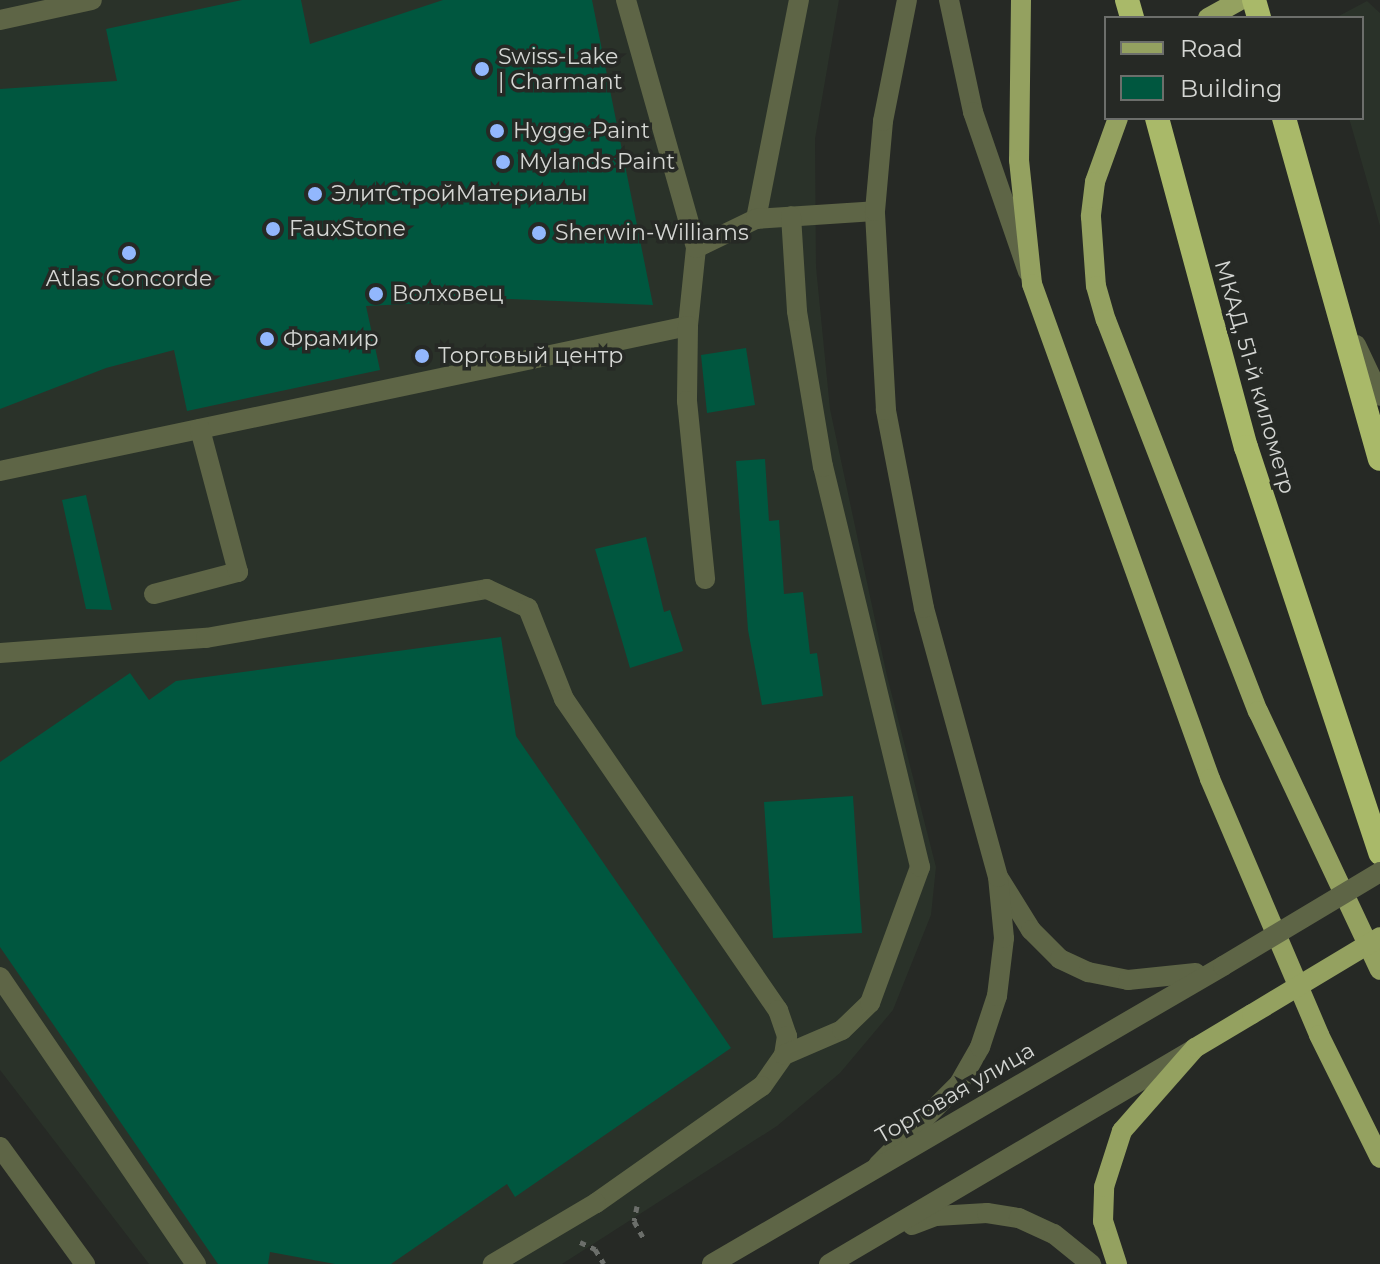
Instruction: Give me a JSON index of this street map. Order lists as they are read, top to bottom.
{
  "streets": {
    "highway": ["МКАД, 51-й километр"],
    "street": ["Торговая улица"]
  },
  "places": [
    "Swiss-Lake | Charmant",
    "Hygge Paint",
    "Mylands Paint",
    "ЭлитСтройМатериалы",
    "FauxStone",
    "Sherwin-Williams",
    "Atlas Concorde",
    "Волховец",
    "Фрамир",
    "Торговый центр"
  ],
  "legend": ["Road", "Building"]
}
